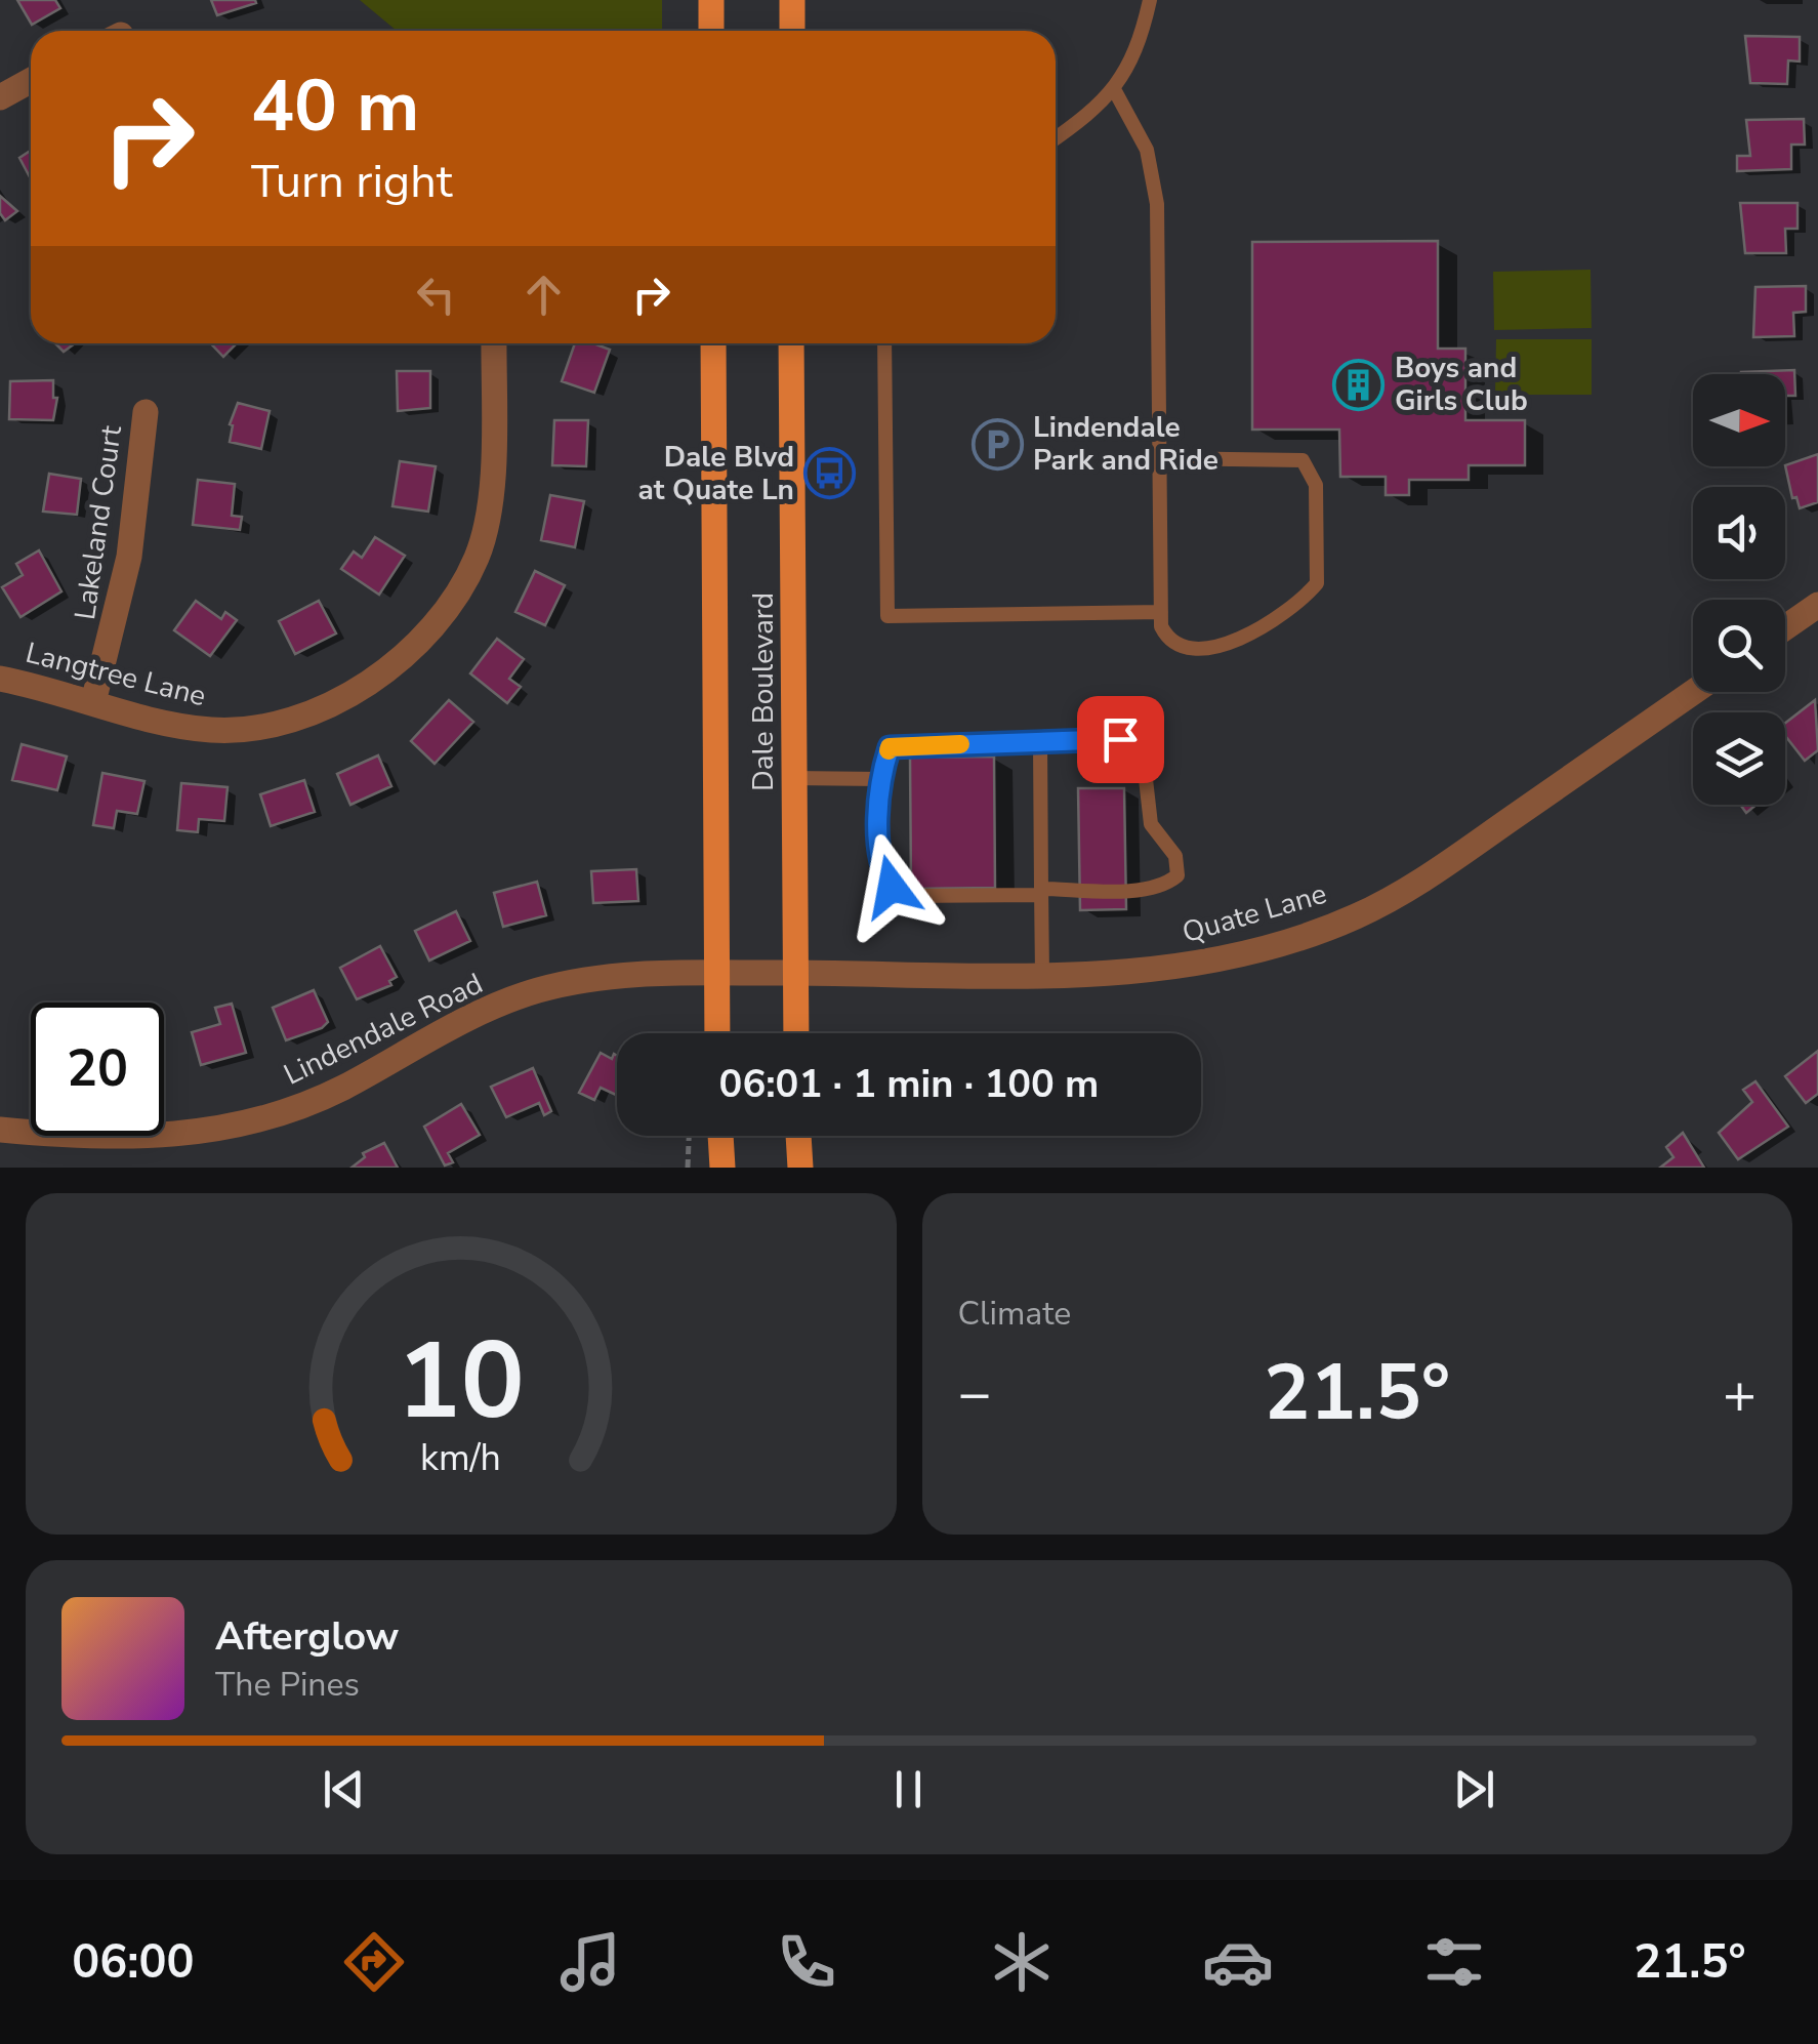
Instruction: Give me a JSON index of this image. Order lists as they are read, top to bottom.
{
  "streets": {
    "main road": ["Dale Boulevard"],
    "street": [
      "Lakeland Court",
      "Langtree Lane",
      "Quate Lane",
      "Lindendale Road"
    ]
  },
  "crossings": [
    ["Lakeland Court", "Langtree Lane"],
    ["Dale Boulevard", "Quate Lane"],
    ["Dale Boulevard", "Lindendale Road"],
    ["Quate Lane", "Lindendale Road"]
  ],
  "places": {
    "building": ["Boys and Girls Club"],
    "parking": ["Lindendale Park and Ride"],
    "bus stop": ["Dale Blvd at Quate Ln"]
  },
  "north": "right",
  "page": {
    "turn": ["40 m", "Turn right"],
    "limit": "20",
    "trip": "06:01 · 1 min · 100 m",
    "tile": "Climate",
    "heat": ["−", "21.5°", "+"],
    "song": ["Afterglow", "The Pines"],
    "tabs": ["06:00", "21.5°"],
    "gauge": ["10", "km/h"]
  }
}
